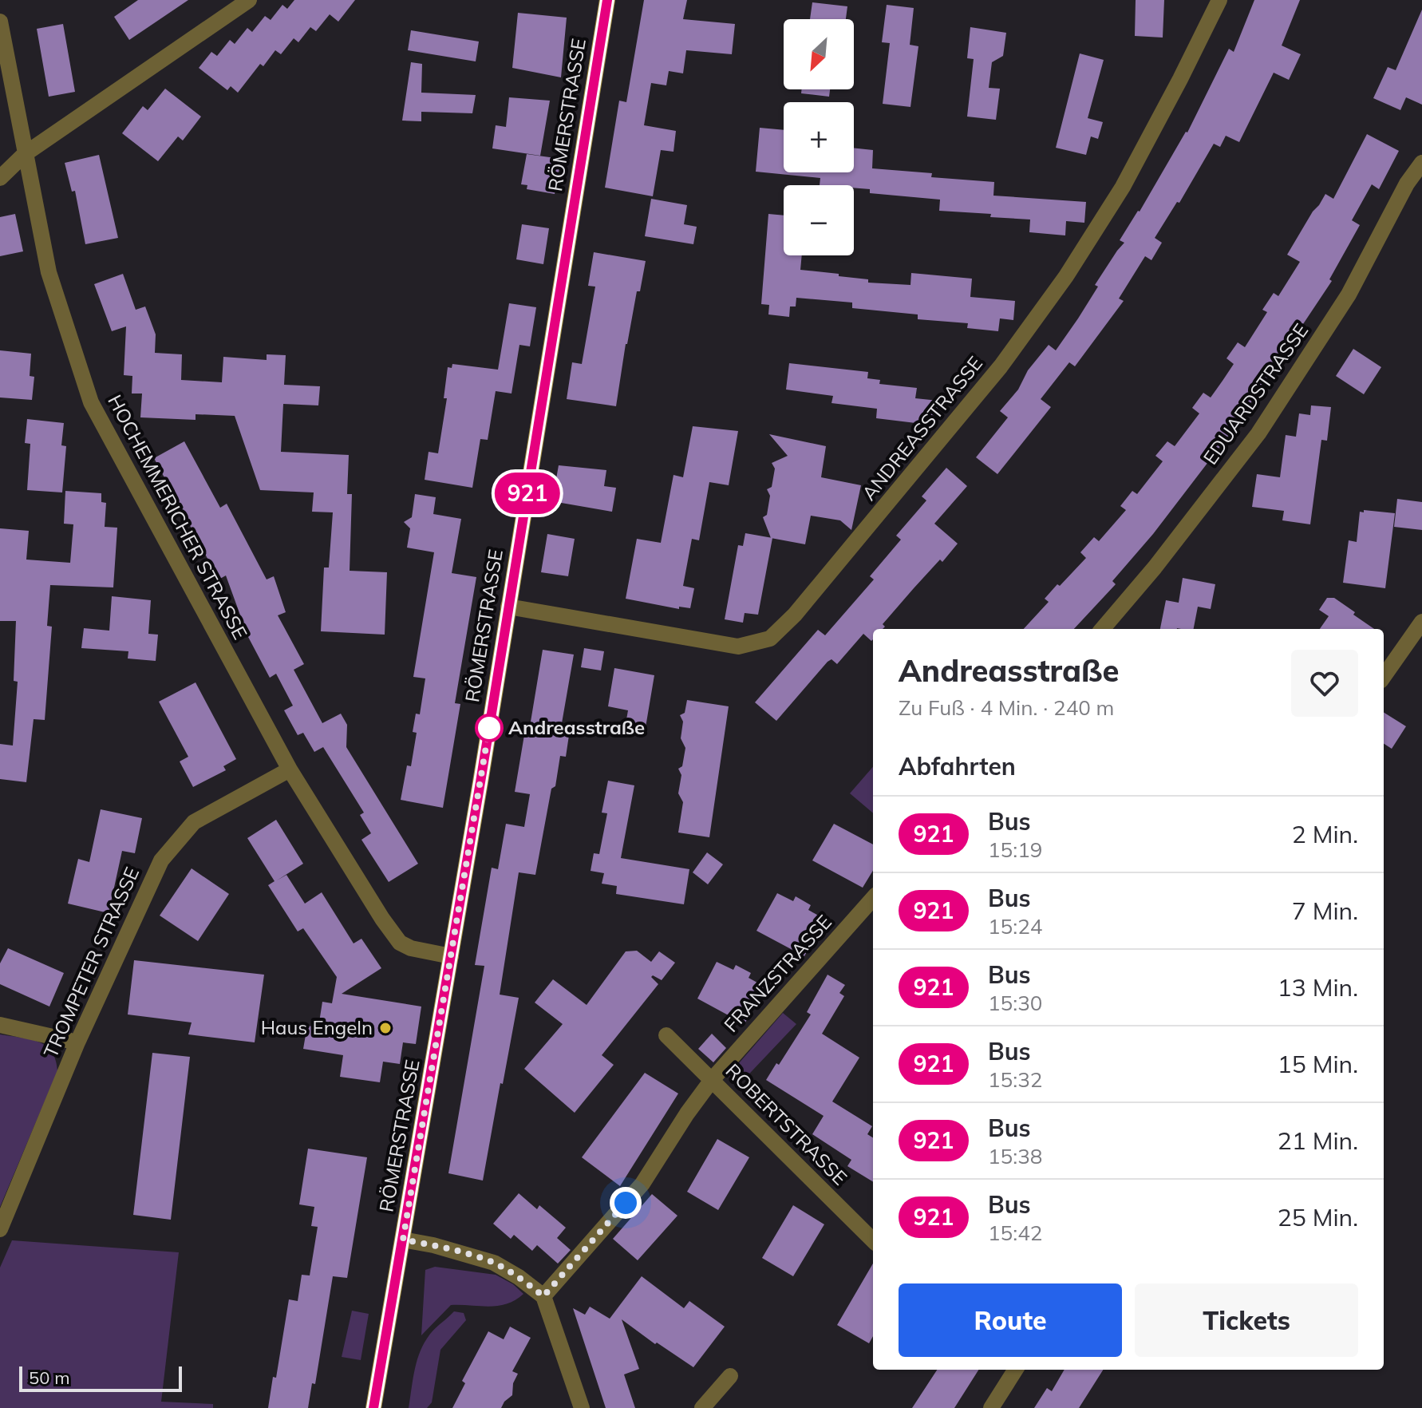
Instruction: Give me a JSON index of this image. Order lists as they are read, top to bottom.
{
  "streets": {
    "street": [
      "RÖMERSTRASSE",
      "EDUARDSTRASSE",
      "ANDREASSTRASSE",
      "HOCHEMMERICHER STRASSE",
      "TROMPETER STRASSE",
      "FRANZSTRASSE",
      "ROBERTSTRASSE"
    ]
  },
  "crossings": [
    ["RÖMERSTRASSE", "ANDREASSTRASSE"],
    ["RÖMERSTRASSE", "HOCHEMMERICHER STRASSE"],
    ["HOCHEMMERICHER STRASSE", "TROMPETER STRASSE"],
    ["FRANZSTRASSE", "ROBERTSTRASSE"]
  ],
  "places": ["Andreasstraße", "Haus Engeln"],
  "lines": ["bus line 921"],
  "scale_bar": "50 m",
  "north": "bottom left",
  "page": {
    "on_map": "921",
    "map_buttons": ["+", "−"],
    "heading": [
      ["Andreasstraße", "Zu Fuß · 4 Min. · 240 m"],
      "Abfahrten"
    ],
    "list": [
      {
        "mark": "921",
        "name": "Bus",
        "note": "15:19",
        "value": "2 Min."
      },
      {
        "mark": "921",
        "name": "Bus",
        "note": "15:24",
        "value": "7 Min."
      },
      {
        "mark": "921",
        "name": "Bus",
        "note": "15:30",
        "value": "13 Min."
      },
      {
        "mark": "921",
        "name": "Bus",
        "note": "15:32",
        "value": "15 Min."
      },
      {
        "mark": "921",
        "name": "Bus",
        "note": "15:38",
        "value": "21 Min."
      },
      {
        "mark": "921",
        "name": "Bus",
        "note": "15:42",
        "value": "25 Min."
      }
    ],
    "buttons": ["Route", "Tickets"],
    "scale": "50 m"
  }
}
